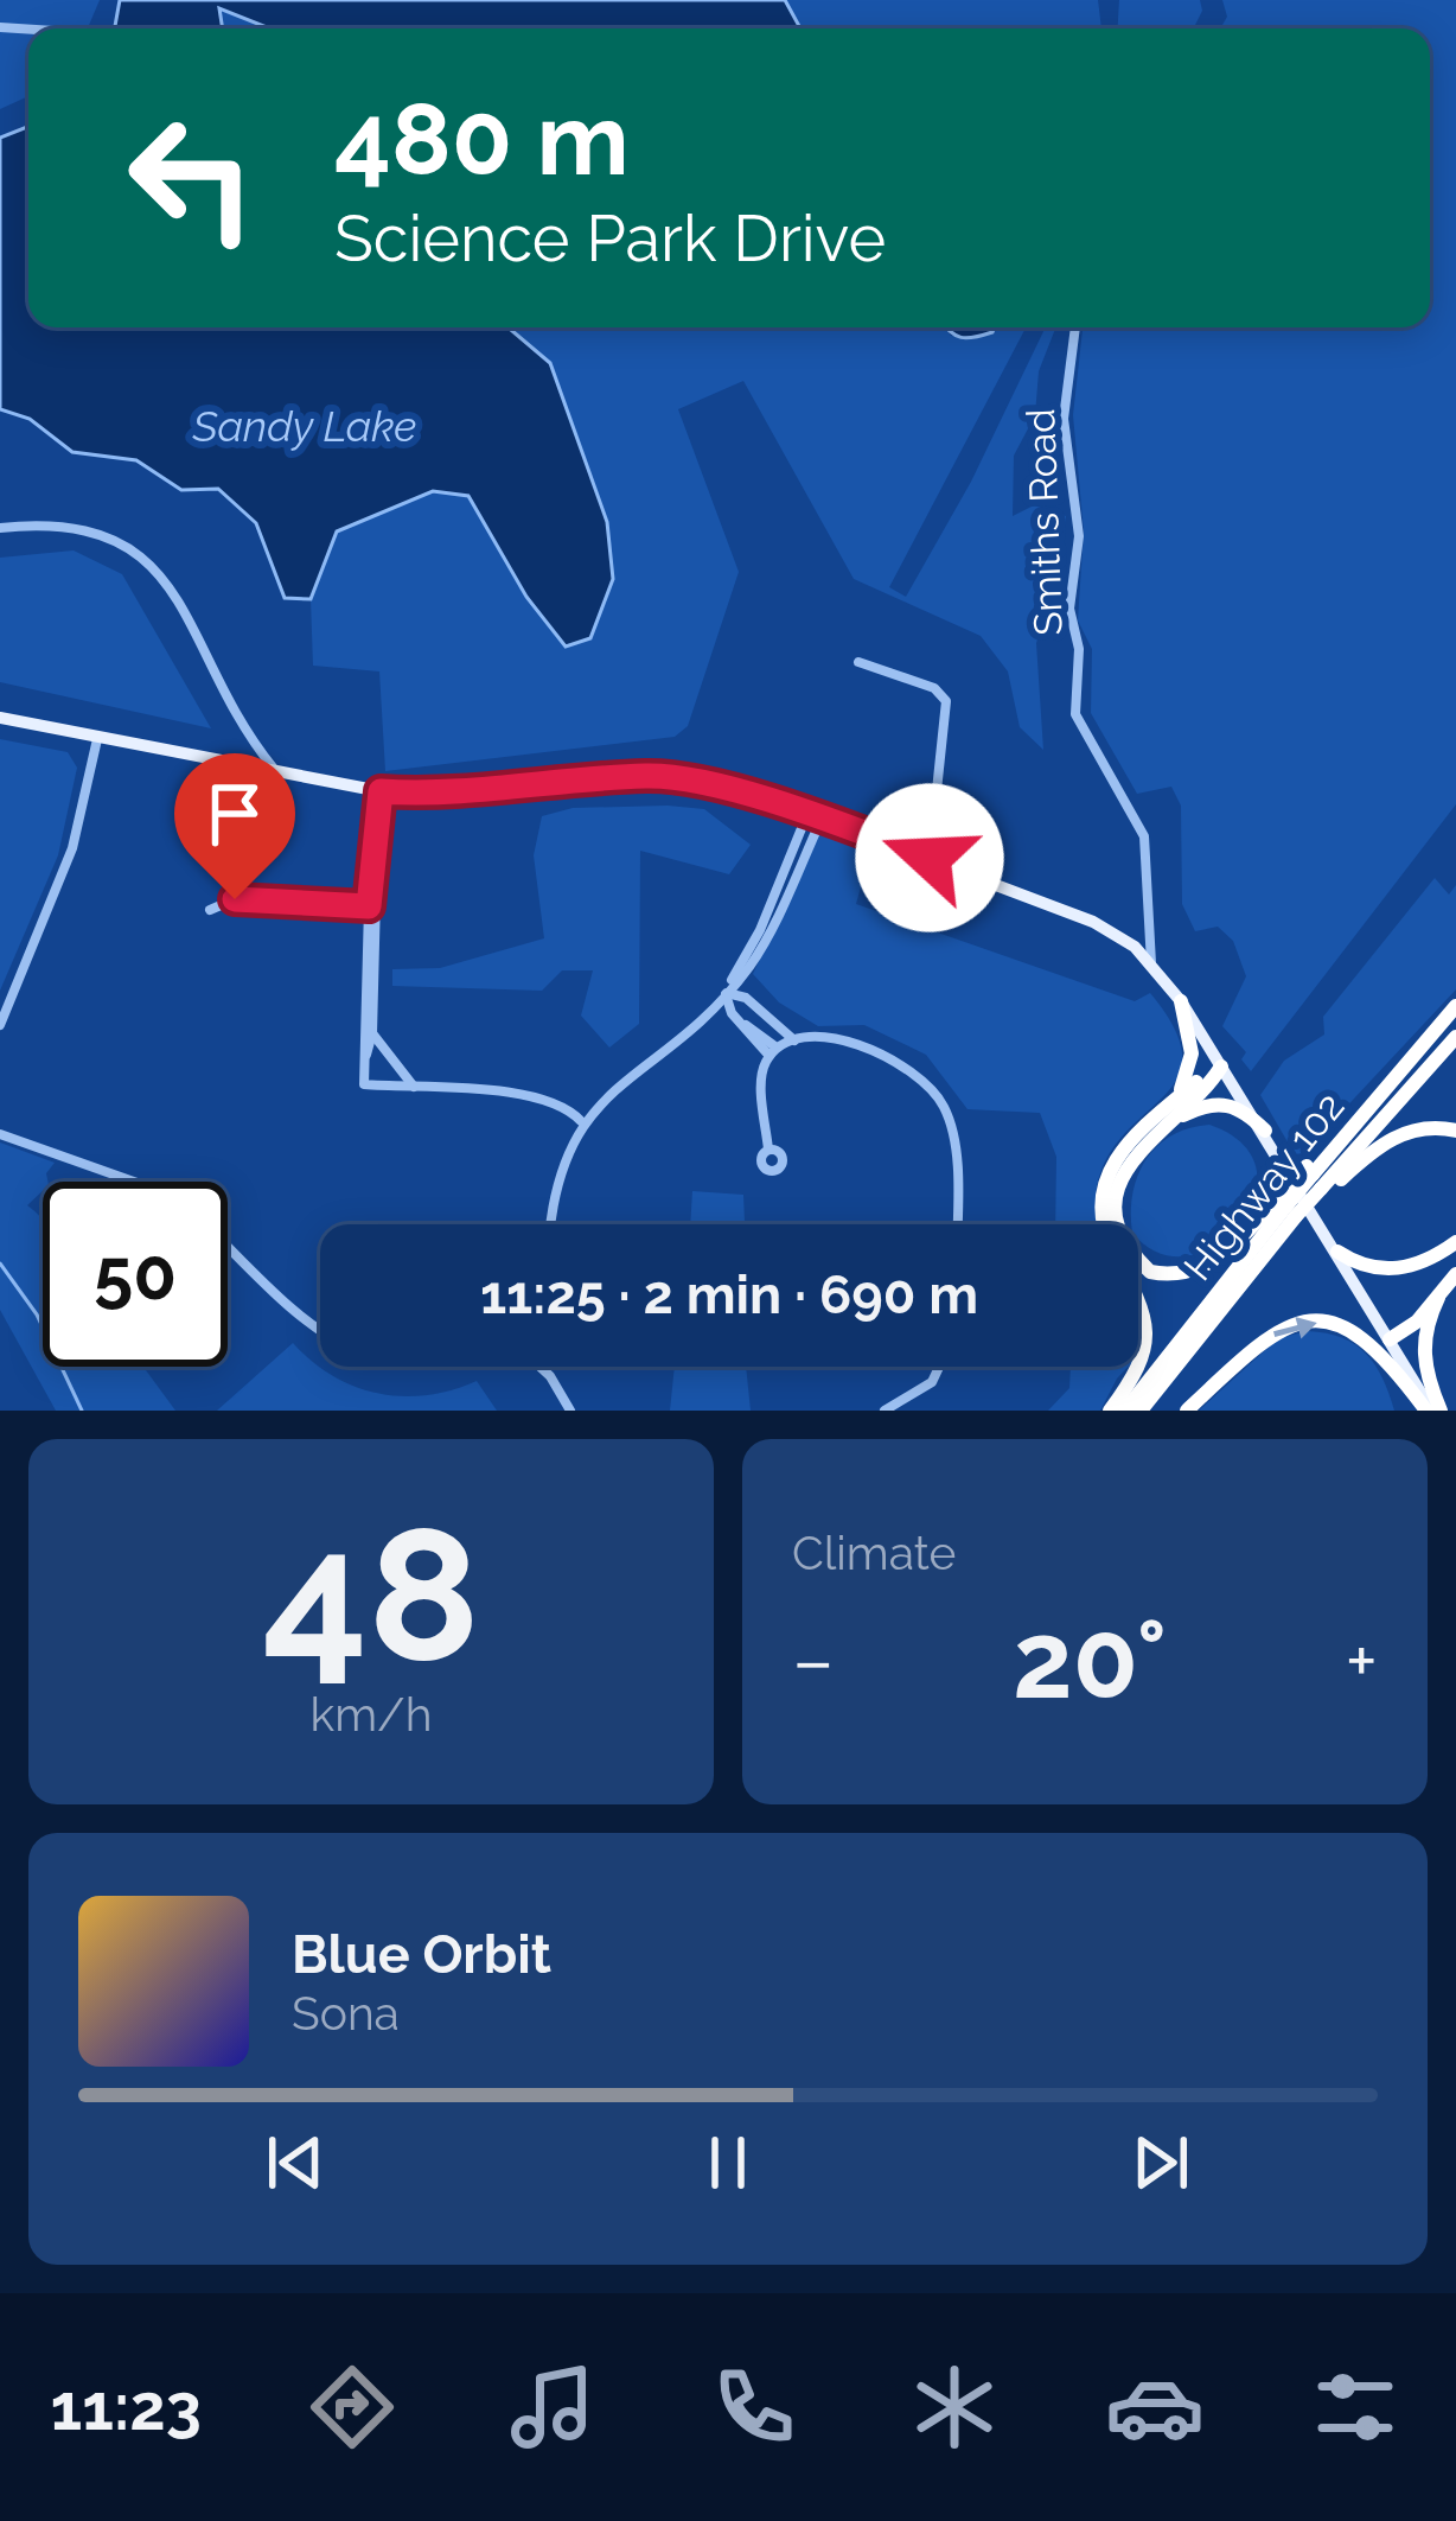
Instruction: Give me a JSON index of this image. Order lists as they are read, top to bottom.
{
  "streets": {
    "highway": ["Highway 102"],
    "street": ["Smiths Road"]
  },
  "water": ["Sandy Lake"],
  "page": {
    "turn": ["480 m", "Science Park Drive"],
    "limit": "50",
    "trip": "11:25 · 2 min · 690 m",
    "tile": [
      ["48", "km/h"],
      "Climate"
    ],
    "heat": ["−", "20°", "+"],
    "song": ["Blue Orbit", "Sona"],
    "tabs": "11:23"
  }
}
